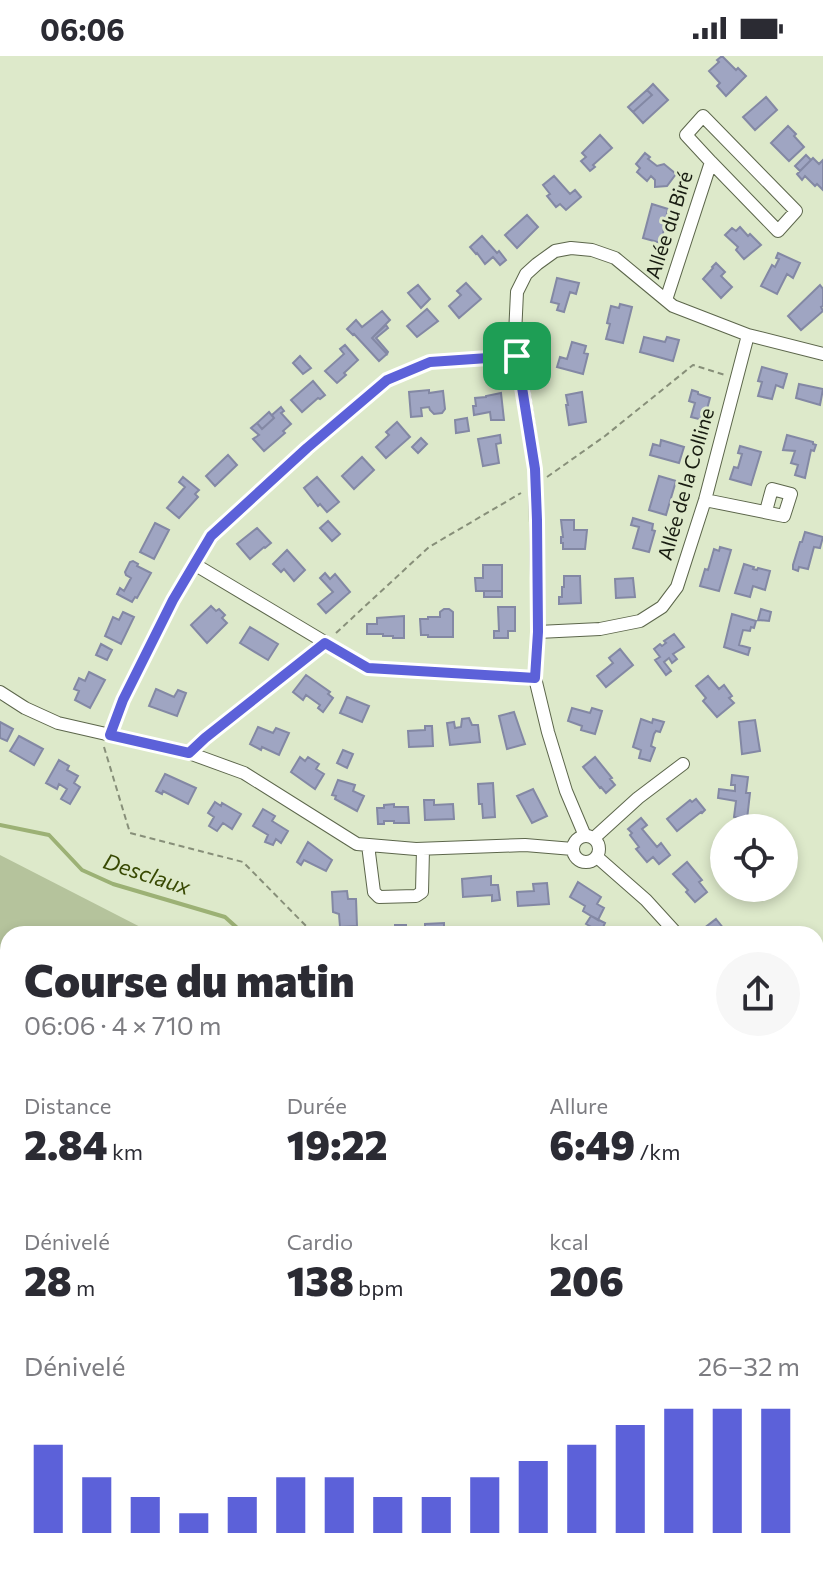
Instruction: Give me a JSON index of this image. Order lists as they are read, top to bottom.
{
  "streets": {
    "street": ["Allée du Biré", "Allée de la Colline"]
  },
  "water": ["Desclaux"],
  "page": {
    "status": "06:06",
    "heading": ["Course du matin", "06:06 · 4 × 710 m"],
    "stats": [
      ["Distance", "2.84 km"],
      ["Durée", "19:22"],
      ["Allure", "6:49 /km"],
      ["Dénivelé", "28 m"],
      ["Cardio", "138 bpm"],
      ["kcal", "206"]
    ],
    "chart": ["Dénivelé", "26–32 m"]
  }
}
